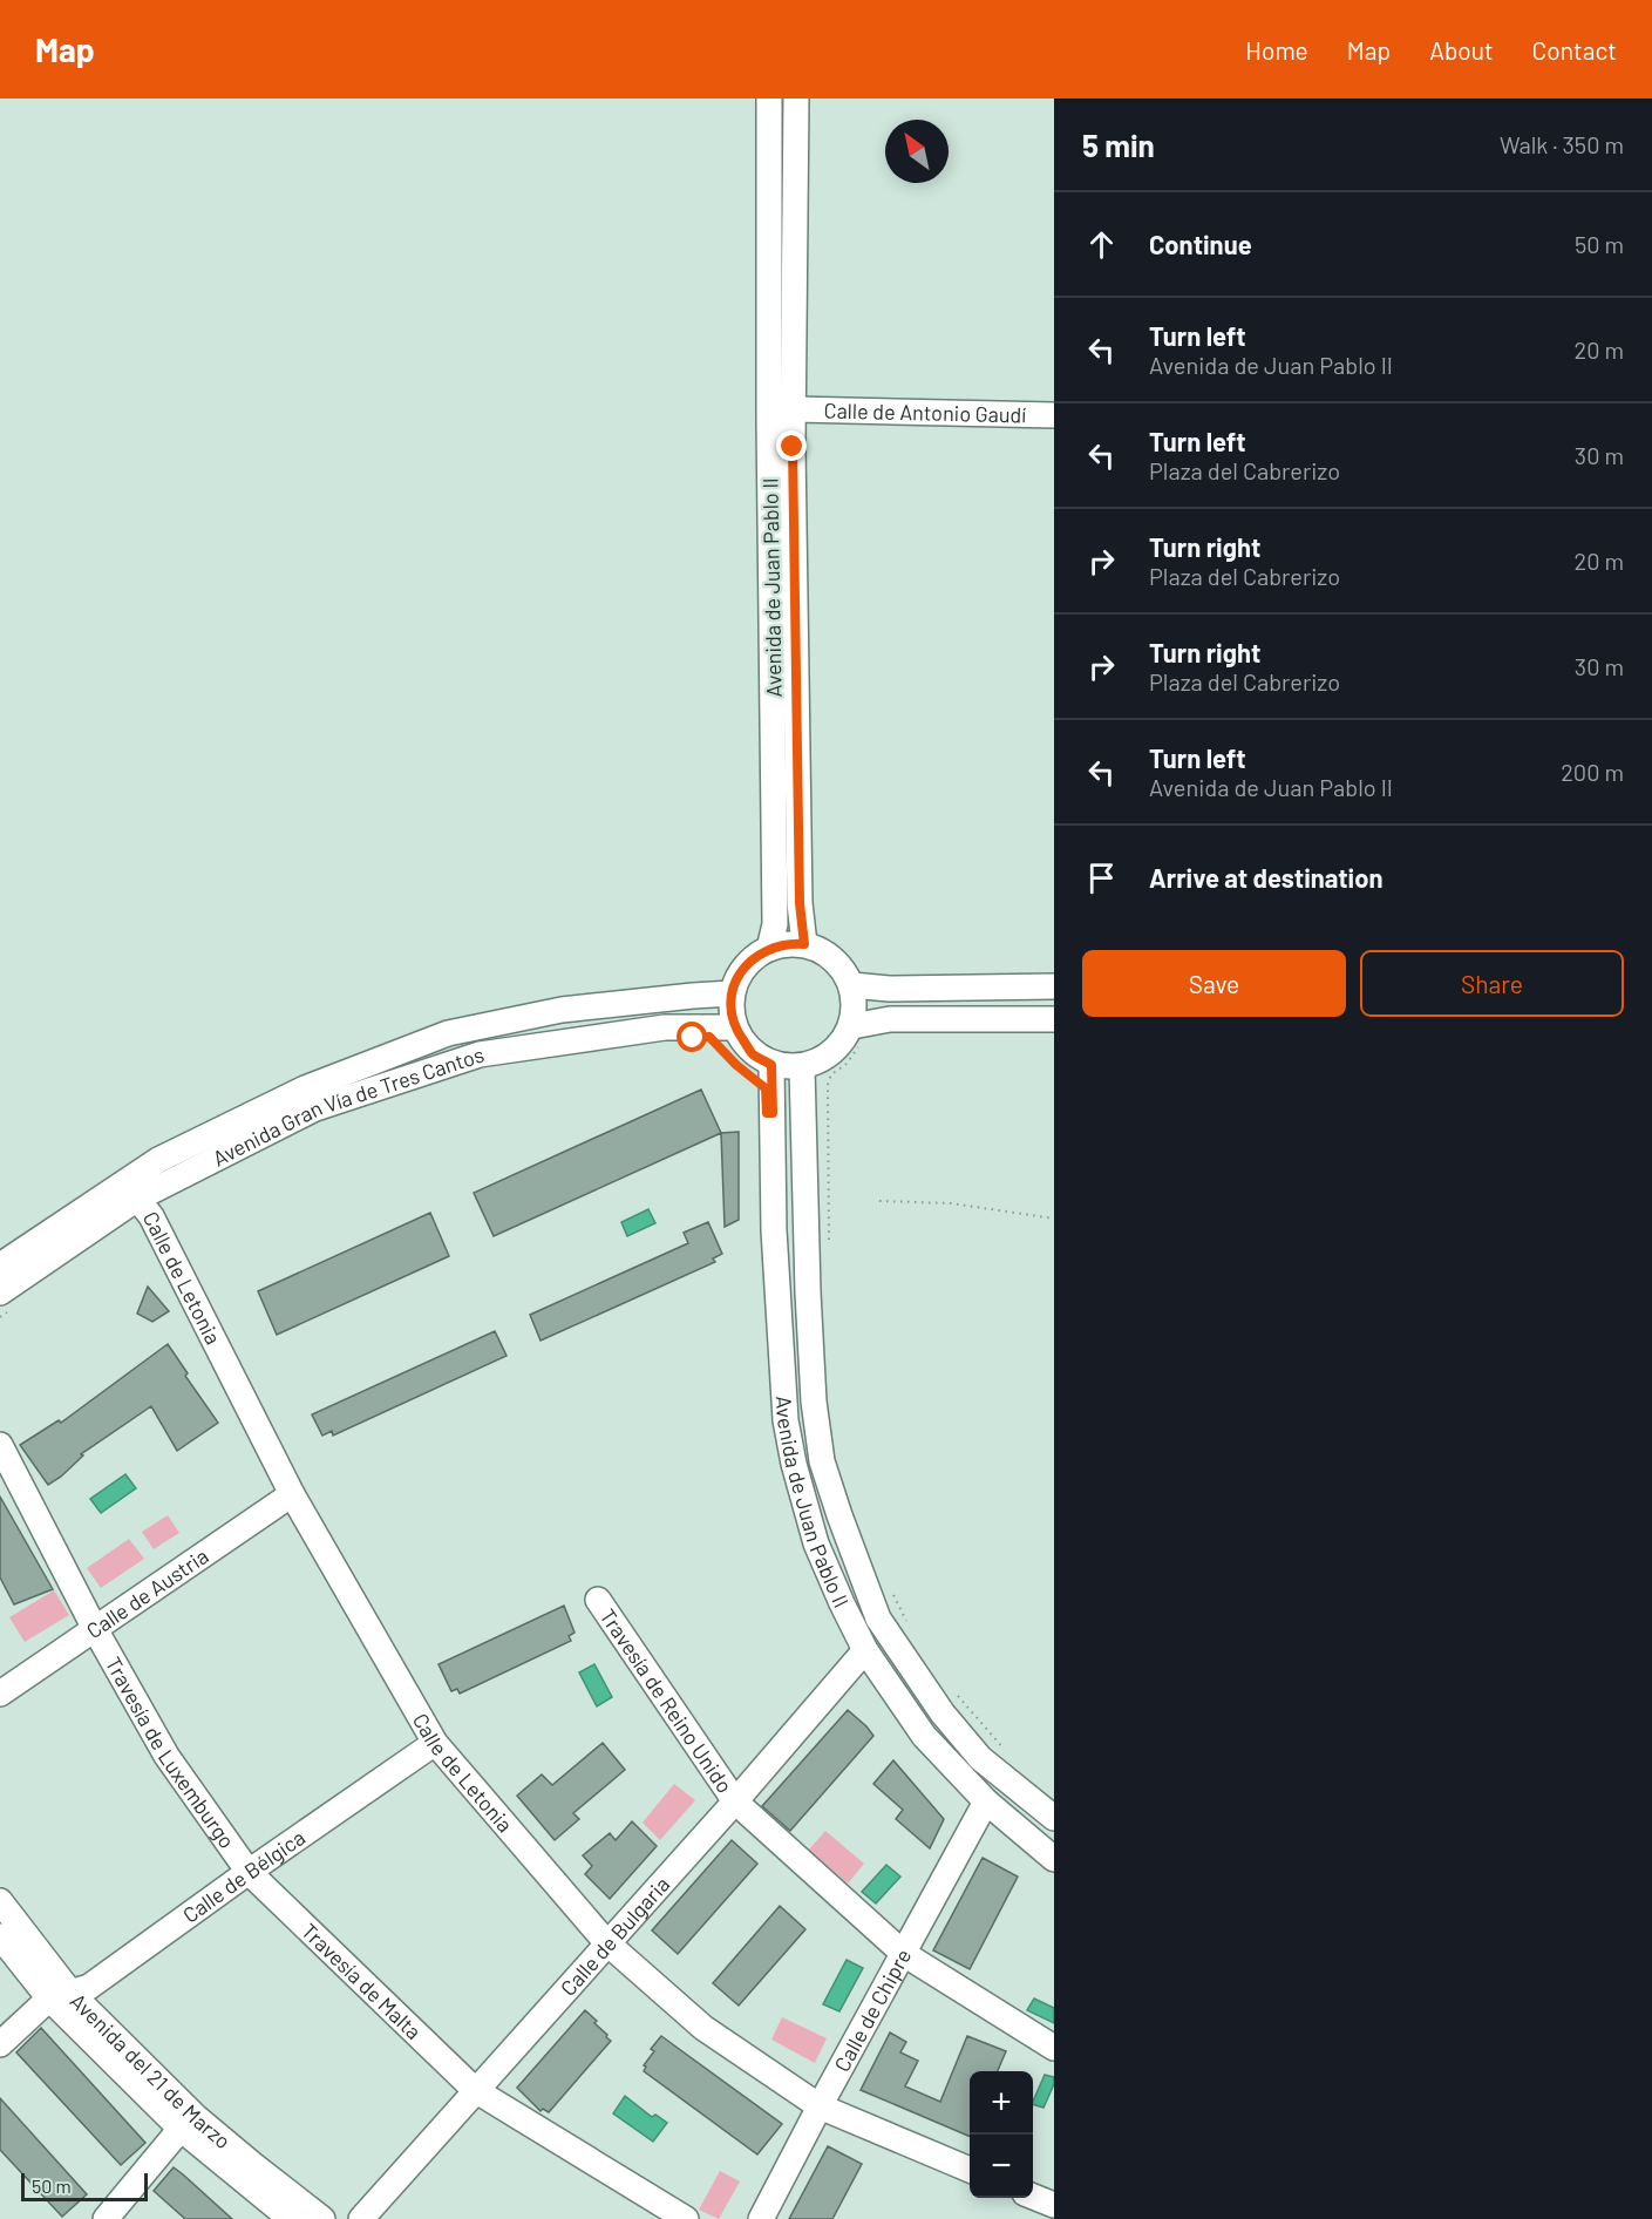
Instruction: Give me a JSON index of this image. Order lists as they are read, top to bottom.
{
  "streets": {
    "street": [
      "Calle de Antonio Gaudí",
      "Avenida de Juan Pablo II",
      "Avenida Gran Vía de Tres Cantos",
      "Calle de Letonia",
      "Calle de Austria",
      "Travesía de Reino Unido",
      "Travesía de Luxemburgo",
      "Calle de Bélgica",
      "Calle de Bulgaria",
      "Travesía de Malta",
      "Calle de Chipre",
      "Avenida del 21 de Marzo"
    ]
  },
  "crossings": [
    ["Calle de Antonio Gaudí", "Avenida de Juan Pablo II"],
    ["Avenida de Juan Pablo II", "Avenida Gran Vía de Tres Cantos"],
    ["Avenida de Juan Pablo II", "Calle de Bulgaria"],
    ["Avenida de Juan Pablo II", "Calle de Chipre"],
    ["Avenida Gran Vía de Tres Cantos", "Calle de Letonia"],
    ["Calle de Letonia", "Calle de Austria"],
    ["Calle de Letonia", "Calle de Bélgica"],
    ["Calle de Letonia", "Calle de Bulgaria"],
    ["Calle de Letonia", "Calle de Chipre"],
    ["Calle de Austria", "Travesía de Luxemburgo"],
    ["Travesía de Reino Unido", "Calle de Bulgaria"],
    ["Travesía de Reino Unido", "Calle de Chipre"],
    ["Travesía de Luxemburgo", "Calle de Bélgica"],
    ["Travesía de Luxemburgo", "Travesía de Malta"],
    ["Calle de Bélgica", "Travesía de Malta"],
    ["Calle de Bélgica", "Avenida del 21 de Marzo"],
    ["Calle de Bulgaria", "Travesía de Malta"]
  ],
  "scale_bar": "50 m",
  "north": "top left",
  "page": {
    "header": "Map",
    "nav": [
      "Home",
      "Map",
      "About",
      "Contact"
    ],
    "heading": ["5 min", "Walk · 350 m"],
    "list": [
      ["Continue", "50 m"],
      ["Turn left", "Avenida de Juan Pablo II", "20 m"],
      ["Turn left", "Plaza del Cabrerizo", "30 m"],
      ["Turn right", "Plaza del Cabrerizo", "20 m"],
      ["Turn right", "Plaza del Cabrerizo", "30 m"],
      ["Turn left", "Avenida de Juan Pablo II", "200 m"],
      "Arrive at destination"
    ],
    "buttons": ["Save", "Share"],
    "map_buttons": ["+", "−"],
    "scale": "50 m"
  }
}
